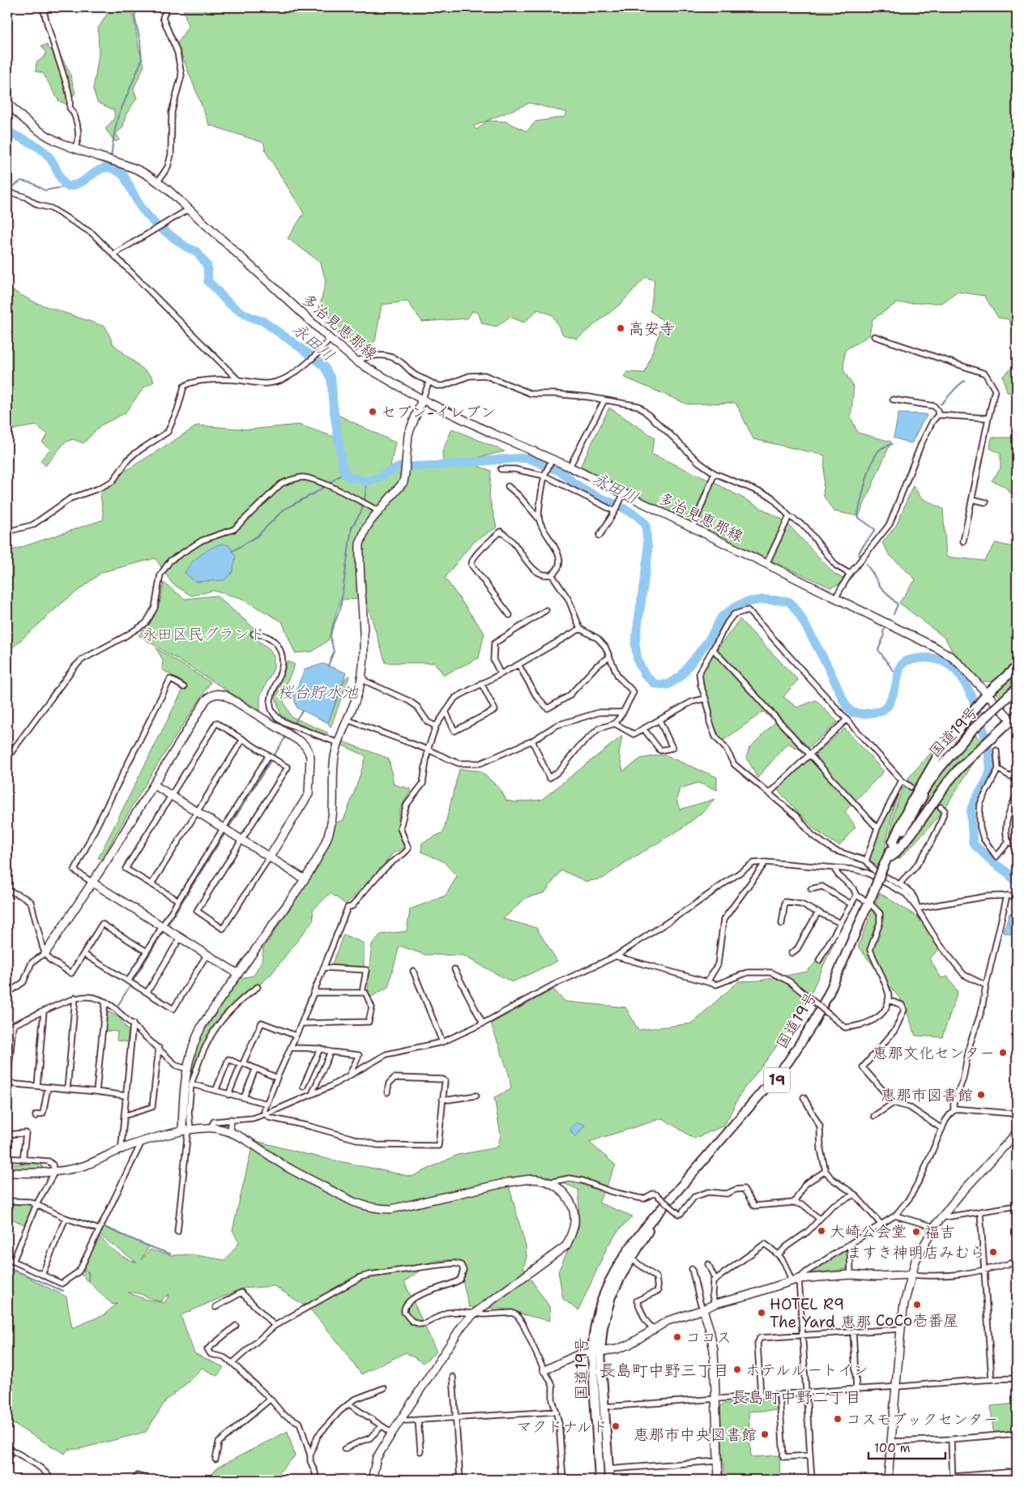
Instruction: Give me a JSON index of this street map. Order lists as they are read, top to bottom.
{
  "streets": {
    "highway": ["国道19号", "19"],
    "street": ["多治見恵那線"]
  },
  "districts": ["長島町中野三丁目", "長島町中野二丁目"],
  "water": ["永田川", "桜台貯水池"],
  "parks": ["永田区民グランド"],
  "places": [
    "高安寺",
    "セブン-イレブン",
    "恵那文化センター",
    "恵那市図書館",
    "大崎公会堂",
    "福吉",
    "ますき神明店みむら",
    "CoCo壱番屋",
    "HOTEL R9 The Yard 恵那",
    "ココス",
    "ホテルルートイン",
    "コスモブックセンター",
    "マクドナルド",
    "恵那市中央図書館"
  ],
  "scale_bar": "100 m"
}
